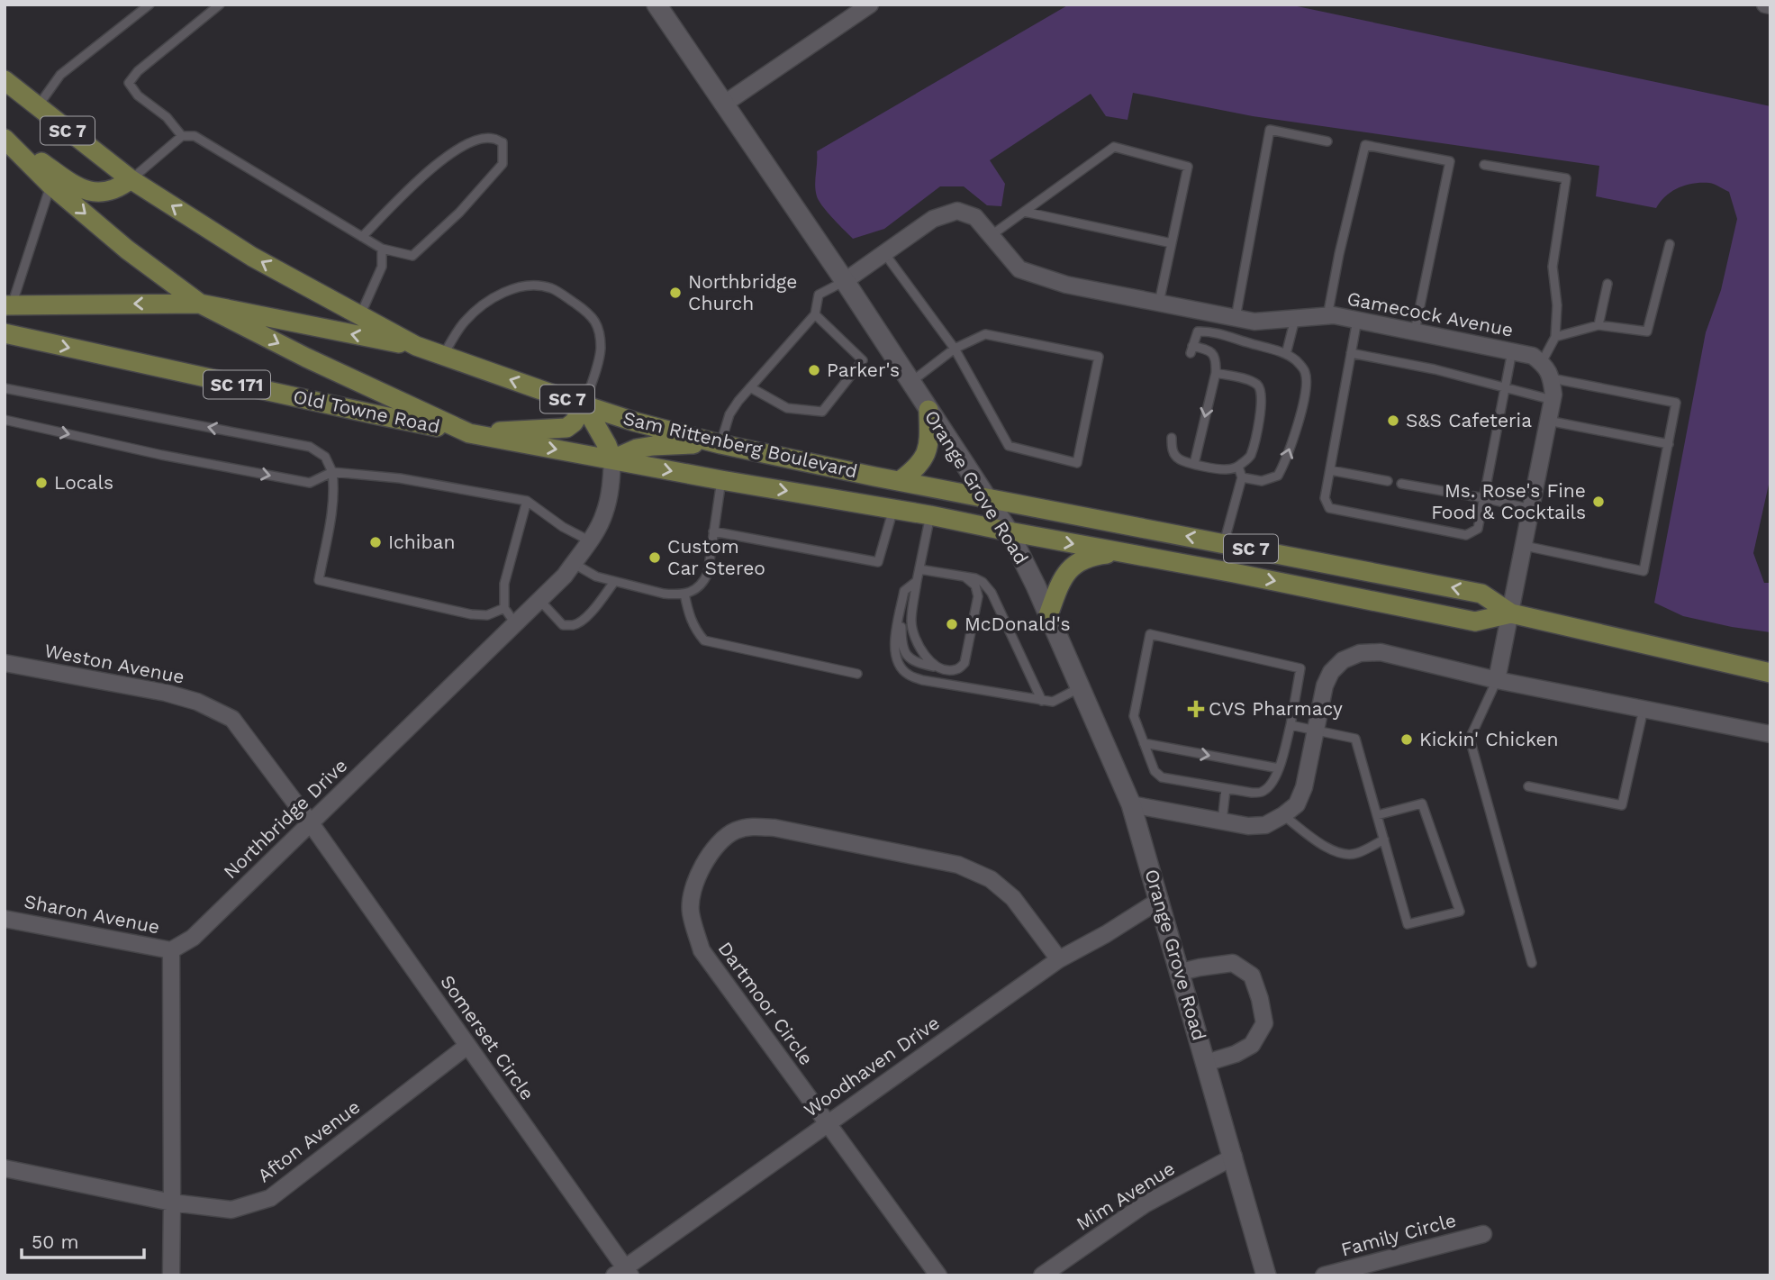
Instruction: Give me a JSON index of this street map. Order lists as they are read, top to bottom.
{
  "streets": {
    "main road": [
      "SC 7",
      "SC 171",
      "Old Towne Road",
      "Sam Rittenberg Boulevard"
    ],
    "street": [
      "Gamecock Avenue",
      "Orange Grove Road",
      "Weston Avenue",
      "Northbridge Drive",
      "Sharon Avenue",
      "Dartmoor Circle",
      "Somerset Circle",
      "Woodhaven Drive",
      "Afton Avenue",
      "Mim Avenue",
      "Family Circle"
    ]
  },
  "crossings": [
    ["Gamecock Avenue", "Orange Grove Road"],
    ["Old Towne Road", "Sam Rittenberg Boulevard"],
    ["Sam Rittenberg Boulevard", "Orange Grove Road"],
    ["Sam Rittenberg Boulevard", "Northbridge Drive"],
    ["Orange Grove Road", "Woodhaven Drive"],
    ["Orange Grove Road", "Mim Avenue"],
    ["Weston Avenue", "Northbridge Drive"],
    ["Weston Avenue", "Somerset Circle"],
    ["Northbridge Drive", "Sharon Avenue"],
    ["Northbridge Drive", "Somerset Circle"],
    ["Dartmoor Circle", "Woodhaven Drive"],
    ["Somerset Circle", "Woodhaven Drive"],
    ["Somerset Circle", "Afton Avenue"]
  ],
  "places": {
    "other": [
      "Northbridge Church",
      "Parker's",
      "S&S Cafeteria",
      "Locals",
      "Ms. Rose's Fine Food & Cocktails",
      "Ichiban",
      "Custom Car Stereo",
      "McDonald's",
      "Kickin' Chicken"
    ],
    "health": ["CVS Pharmacy"]
  },
  "scale_bar": "50 m"
}
